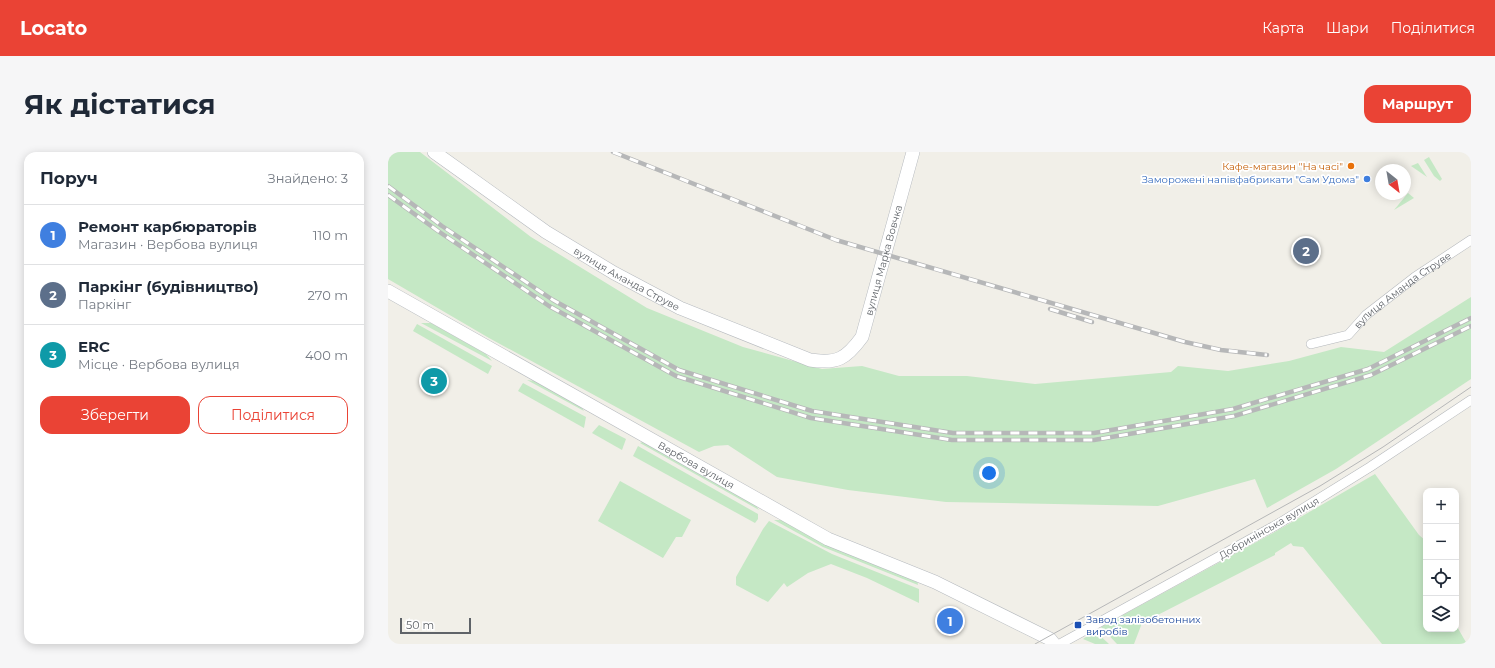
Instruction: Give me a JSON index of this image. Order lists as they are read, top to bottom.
{
  "streets": {
    "main road": ["вулиця Марка Вовчка", "вулиця Аманда Струве", "Вербова вулиця"],
    "street": ["Добринінська вулиця"]
  },
  "crossings": [
    ["вулиця Марка Вовчка", "вулиця Аманда Струве"]
  ],
  "places": {
    "other": ["Кафе-магазин \"На часі\"", "Заморожені напівфабрикати \"Сам Удома\""],
    "transit": ["Завод залізобетонних виробів"]
  },
  "scale_bar": "50 m",
  "north": "bottom right",
  "page": {
    "header": "Locato",
    "nav": ["Карта", "Шари", "Поділитися"],
    "buttons": [
      "Маршрут",
      ["Зберегти", "Поділитися"]
    ],
    "title": "Як дістатися",
    "heading": ["Поруч", "Знайдено: 3"],
    "list": [
      {
        "mark": "1",
        "name": "Ремонт карбюраторів",
        "note": "Магазин · Вербова вулиця",
        "value": "110 m"
      },
      {
        "mark": "2",
        "name": "Паркінг (будівництво)",
        "note": "Паркінг",
        "value": "270 m"
      },
      {
        "mark": "3",
        "name": "ERC",
        "note": "Місце · Вербова вулиця",
        "value": "400 m"
      }
    ],
    "pins": ["2", "3", "1"],
    "map_buttons": ["+", "−"],
    "scale": "50 m"
  }
}
